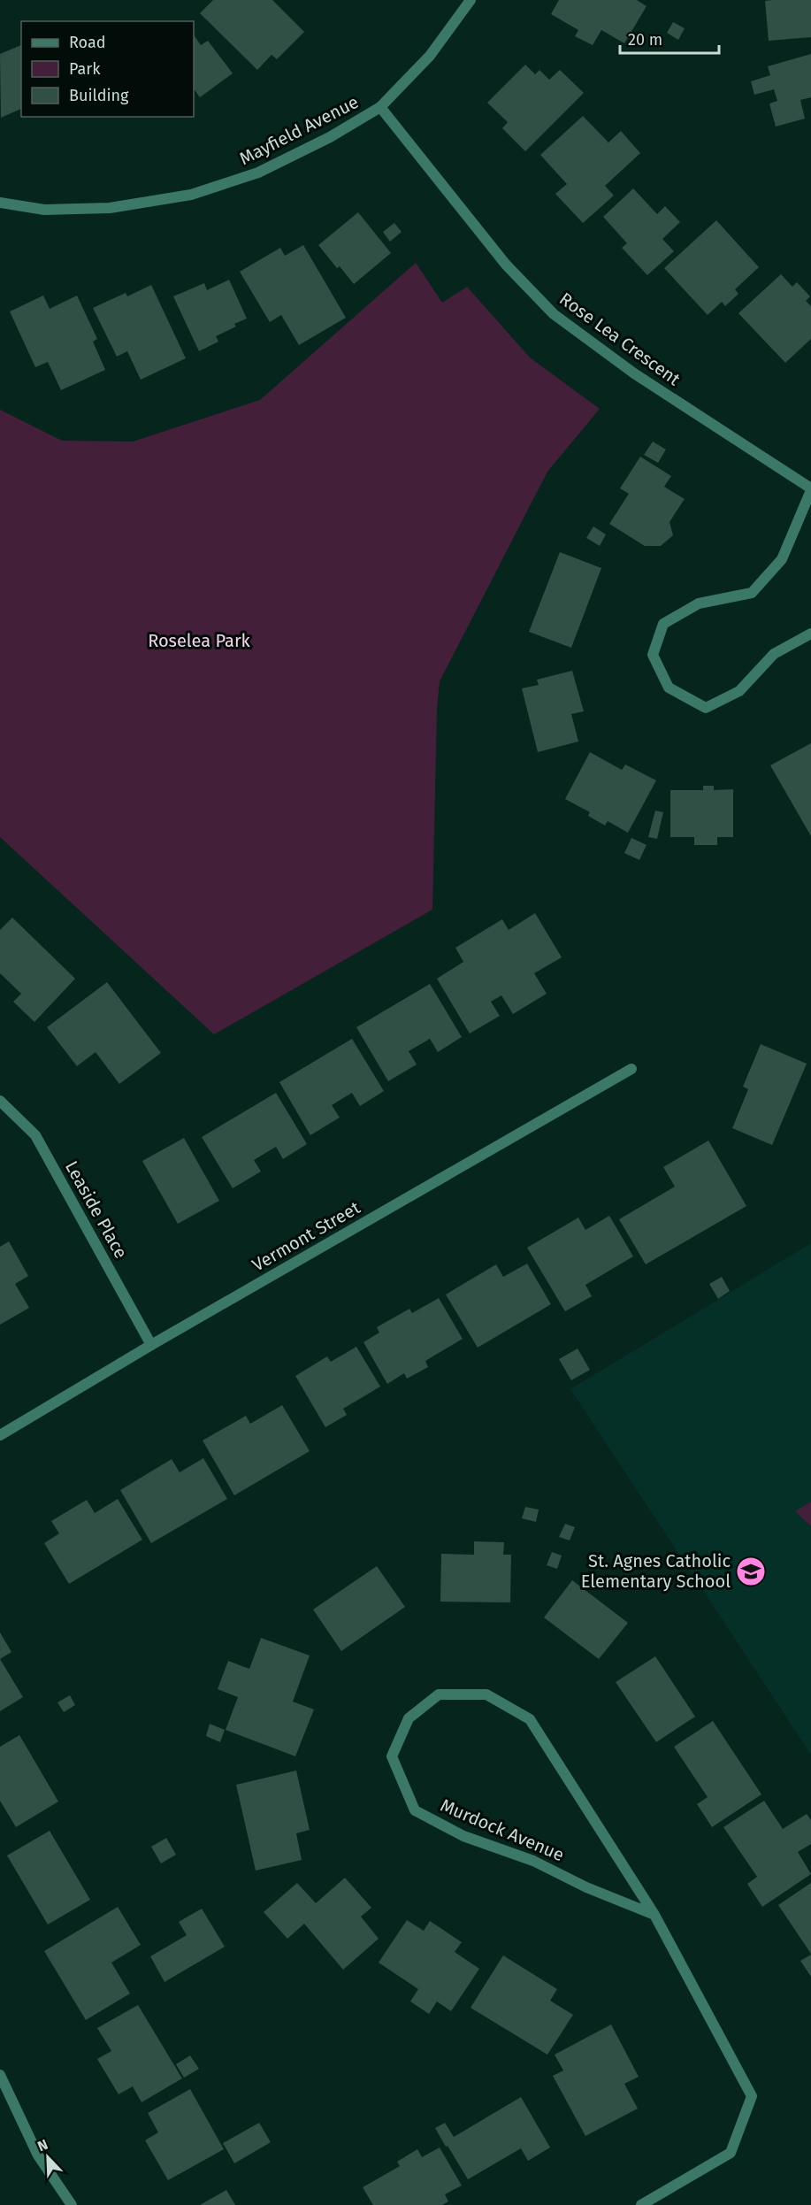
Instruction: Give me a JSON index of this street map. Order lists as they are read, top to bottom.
{
  "streets": {
    "street": [
      "Mayfield Avenue",
      "Rose Lea Crescent",
      "Leaside Place",
      "Vermont Street",
      "Murdock Avenue"
    ]
  },
  "crossings": [
    ["Mayfield Avenue", "Rose Lea Crescent"],
    ["Leaside Place", "Vermont Street"]
  ],
  "parks": ["Roselea Park"],
  "places": {
    "school or university": ["St. Agnes Catholic Elementary School"]
  },
  "legend": ["Road", "Park", "Building"],
  "scale_bar": "20 m",
  "north": "top left"
}
